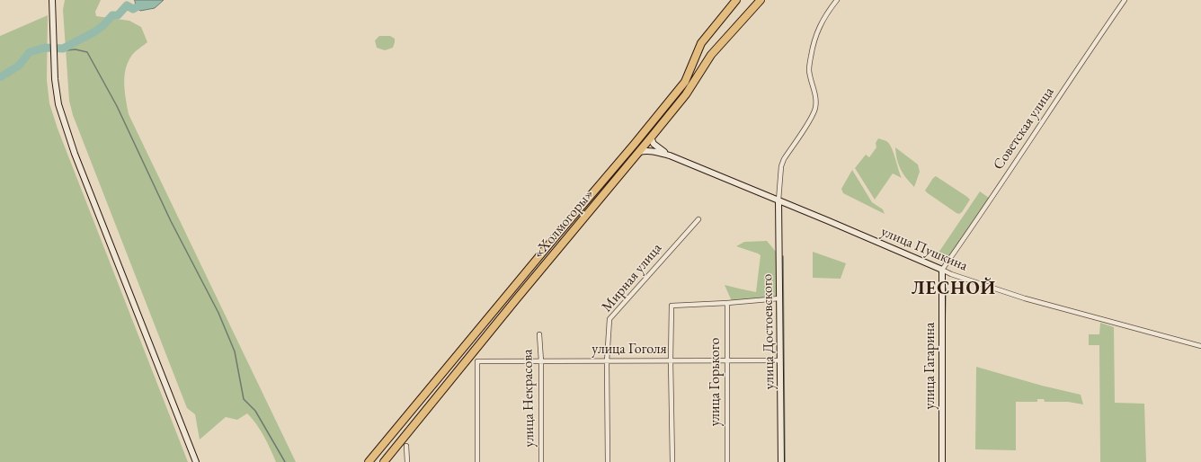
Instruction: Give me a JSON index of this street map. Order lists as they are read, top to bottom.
{
  "streets": {
    "highway": ["«Холмогоры»"],
    "street": [
      "Советская улица",
      "улица Пушкина",
      "Мирная улица",
      "улица Достоевского",
      "улица Гоголя",
      "улица Гагарина",
      "улица Горького",
      "улица Некрасова"
    ]
  },
  "crossings": [
    ["Советская улица", "улица Пушкина"],
    ["Советская улица", "улица Гагарина"],
    ["улица Пушкина", "улица Достоевского"],
    ["улица Пушкина", "улица Гагарина"],
    ["Мирная улица", "улица Гоголя"],
    ["улица Достоевского", "улица Гоголя"],
    ["улица Гоголя", "улица Горького"],
    ["улица Гоголя", "улица Некрасова"]
  ],
  "districts": ["ЛЕСНОЙ"]
}
